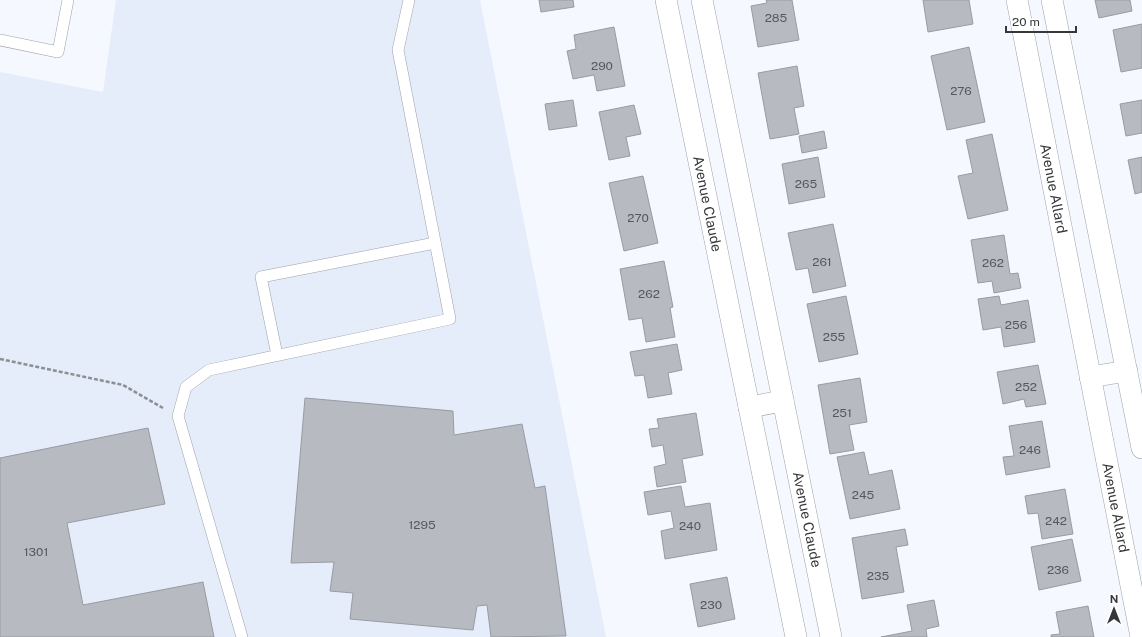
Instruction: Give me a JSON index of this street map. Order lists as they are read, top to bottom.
{
  "streets": {
    "street": ["Avenue Allard", "Avenue Claude"]
  },
  "house_numbers": [
    "285",
    "290",
    "276",
    "265",
    "270",
    "261",
    "262",
    "262",
    "256",
    "255",
    "252",
    "251",
    "246",
    "245",
    "242",
    "1295",
    "240",
    "1301",
    "236",
    "235",
    "230"
  ],
  "scale_bar": "20 m",
  "north": "top"
}
